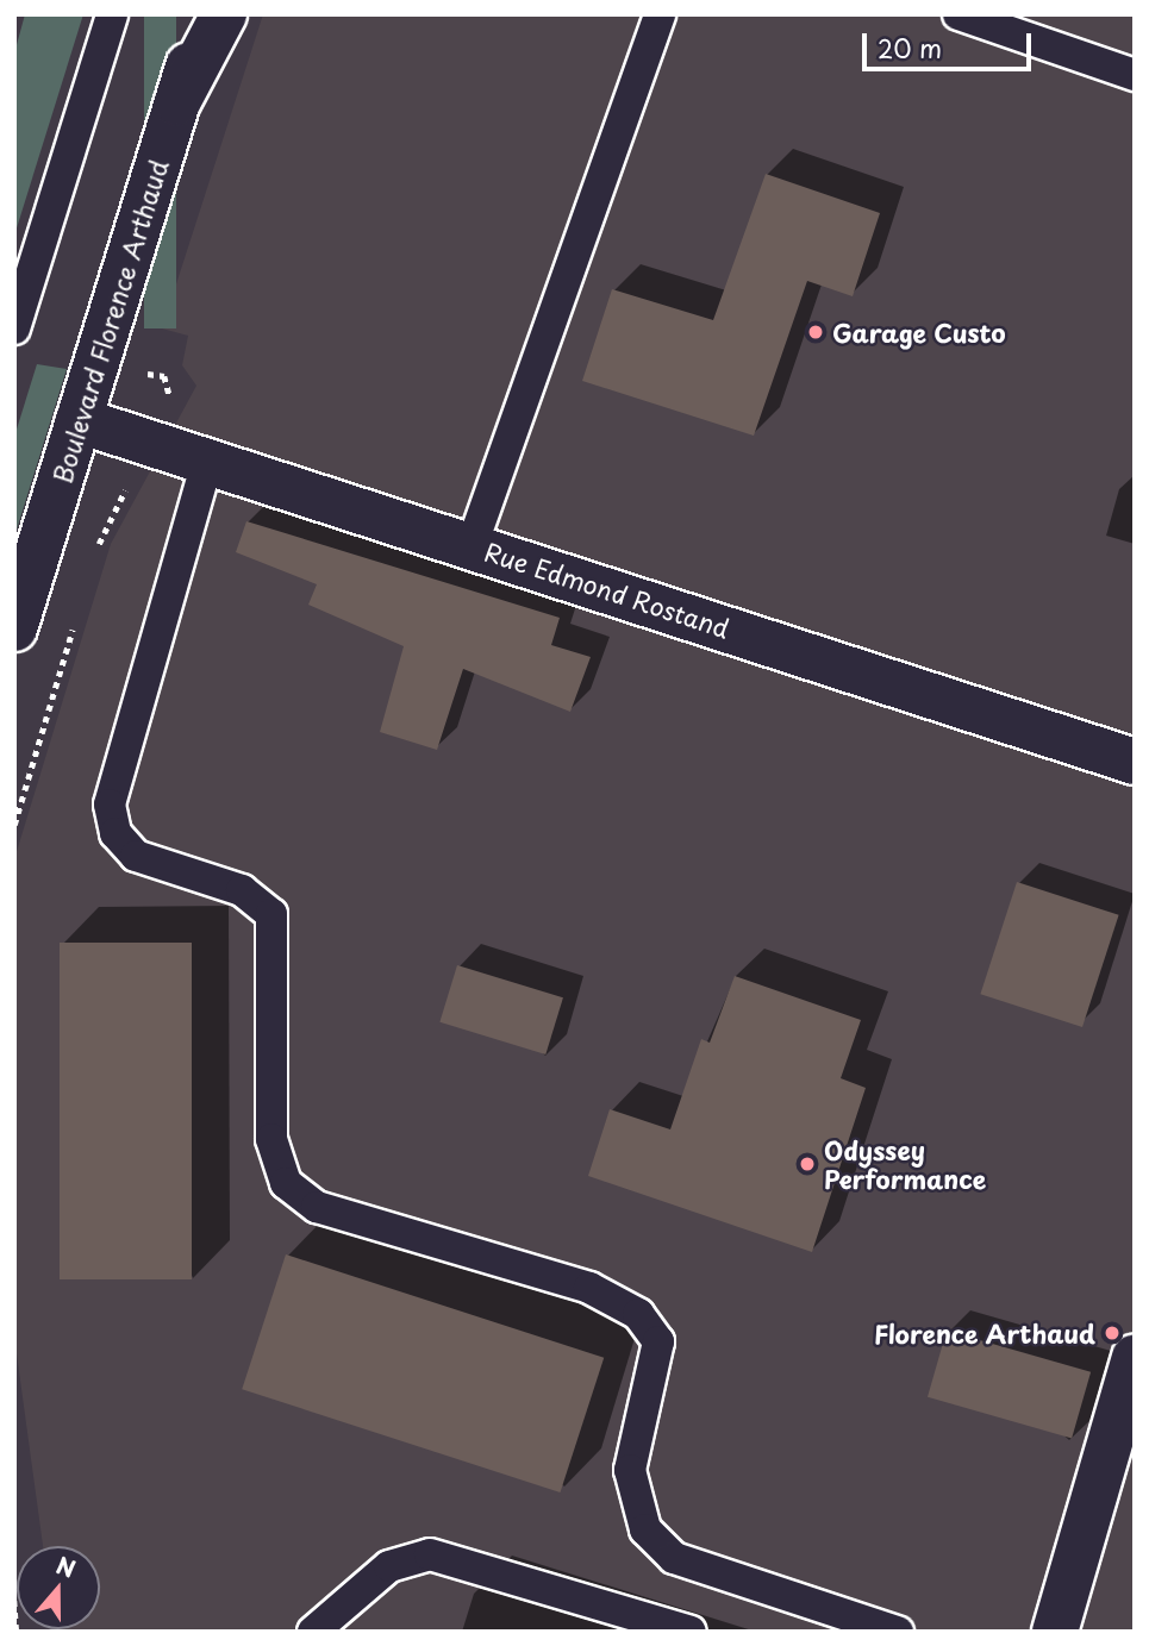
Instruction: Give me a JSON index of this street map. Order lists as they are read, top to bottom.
{
  "streets": {
    "main road": ["Boulevard Florence Arthaud", "Rue Edmond Rostand"]
  },
  "crossings": [
    ["Boulevard Florence Arthaud", "Rue Edmond Rostand"]
  ],
  "places": ["Garage Custo", "Odyssey Performance", "Florence Arthaud"],
  "scale_bar": "20 m",
  "north": "top"
}
